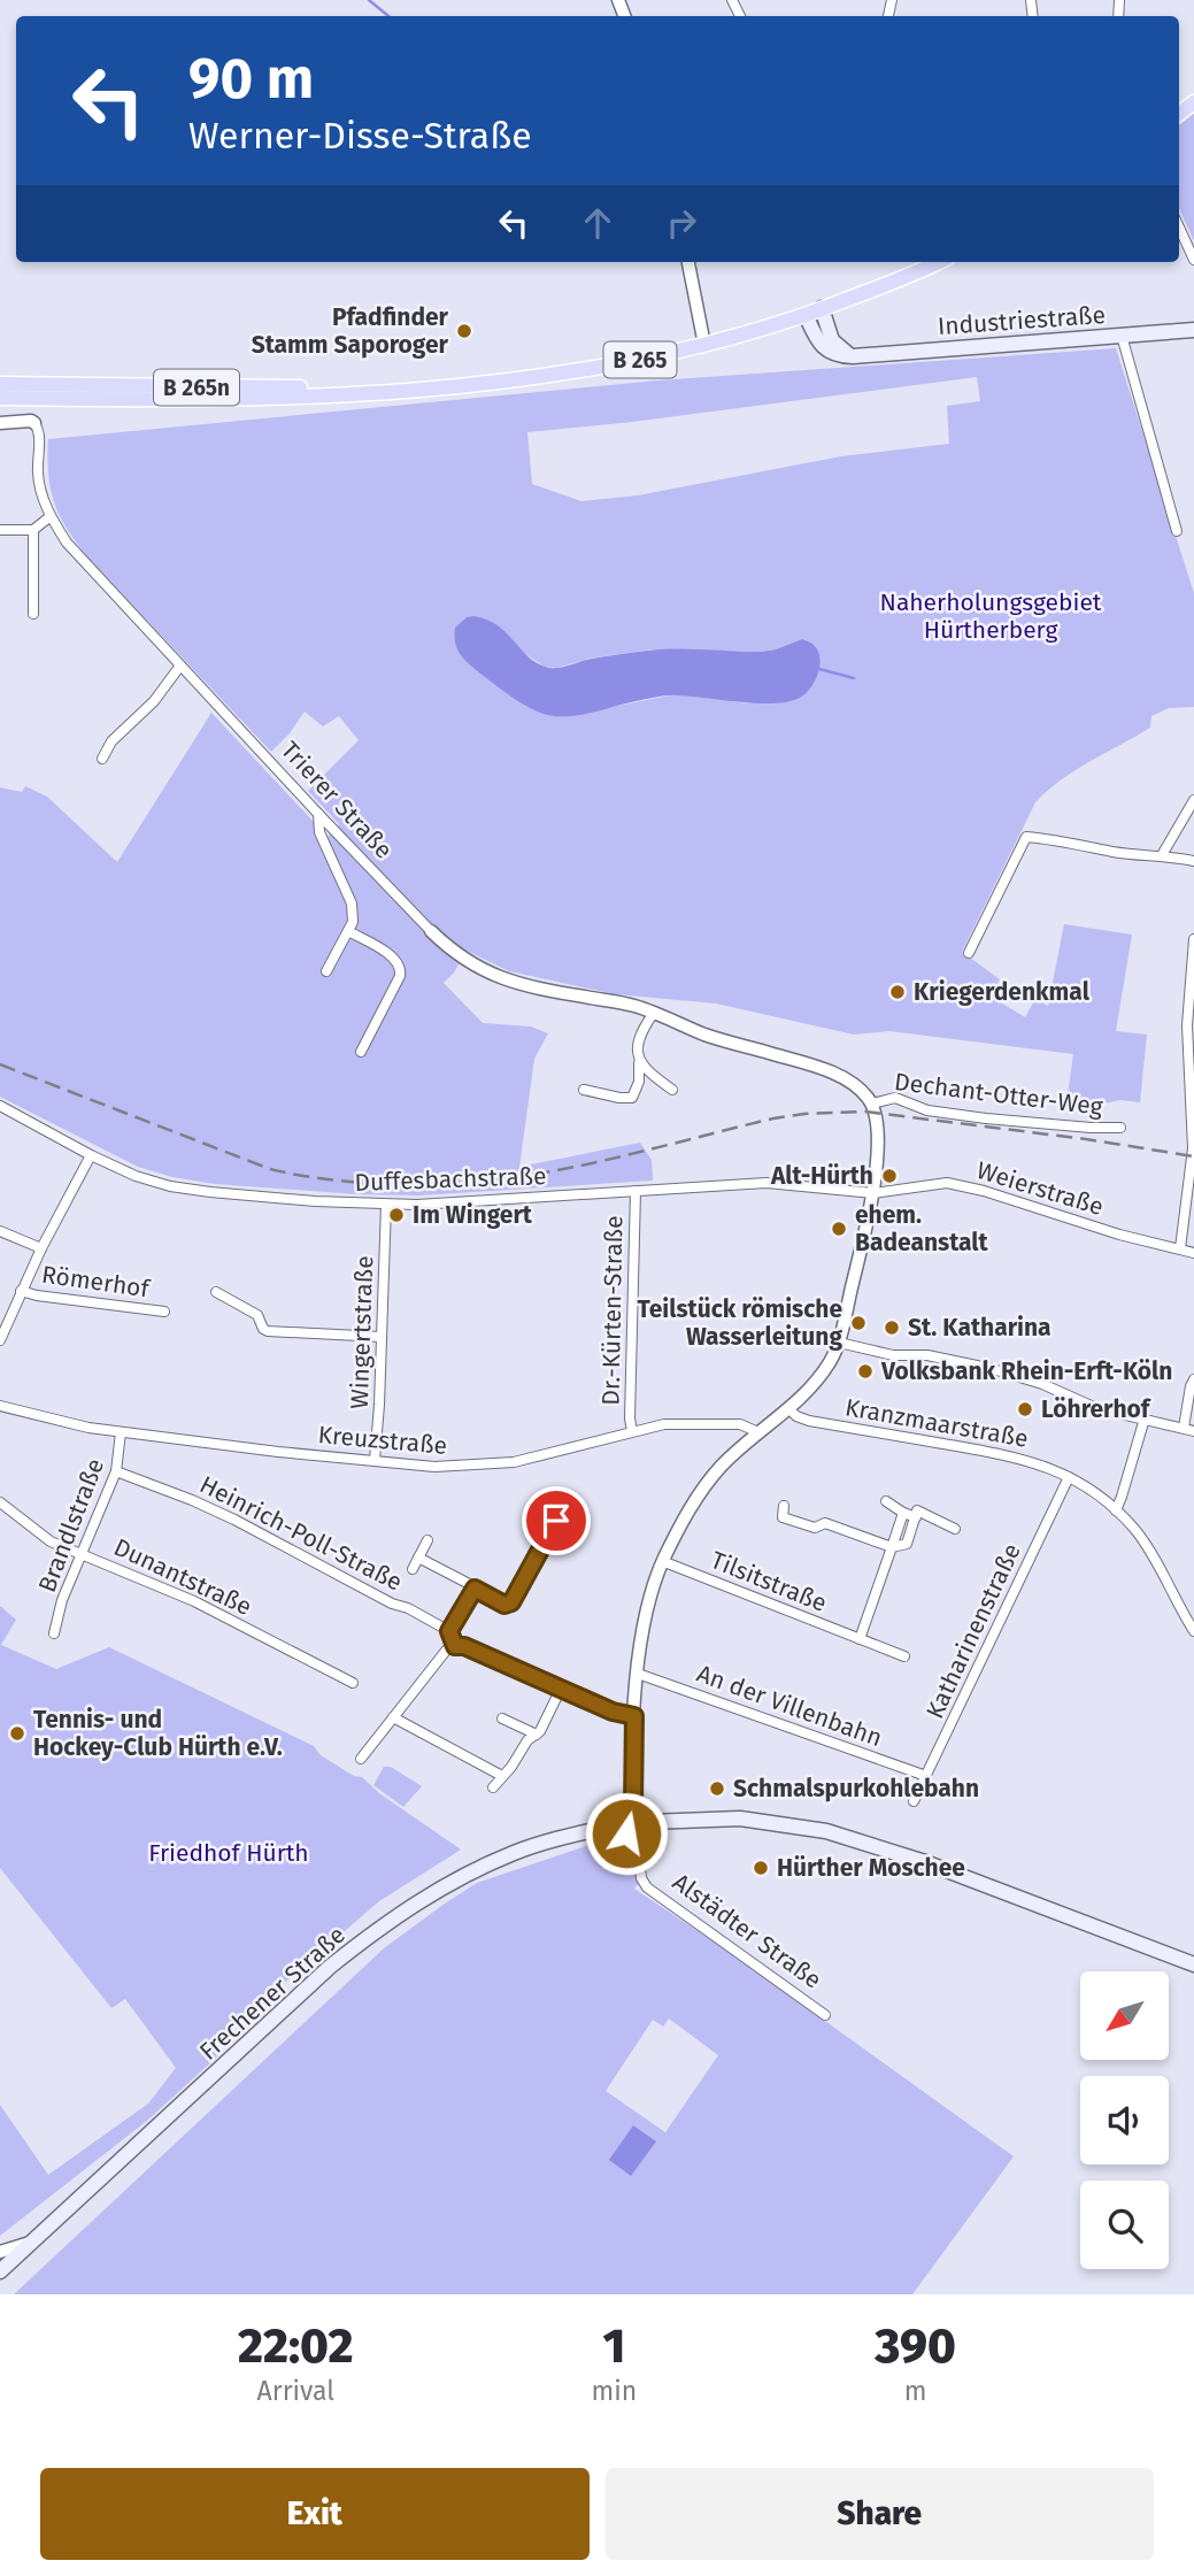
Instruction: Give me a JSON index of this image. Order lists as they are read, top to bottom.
{
  "streets": {
    "main road": [
      "Industriestraße",
      "B 265",
      "B 265n",
      "Frechener Straße"
    ],
    "street": [
      "Trierer Straße",
      "Dechant-Otter-Weg",
      "Duffesbachstraße",
      "Weierstraße",
      "Römerhof",
      "Dr.-Kürten-Straße",
      "Wingertstraße",
      "Kranzmaarstraße",
      "Kreuzstraße",
      "Brandlstraße",
      "Heinrich-Poll-Straße",
      "Dunantstraße",
      "Tilsitstraße",
      "Katharinenstraße",
      "An der Villenbahn",
      "Alstädter Straße"
    ]
  },
  "crossings": [
    ["Industriestraße", "B 265"],
    ["B 265", "B 265n"],
    ["Trierer Straße", "Dechant-Otter-Weg"],
    ["Duffesbachstraße", "Weierstraße"],
    ["Duffesbachstraße", "Dr.-Kürten-Straße"],
    ["Duffesbachstraße", "Wingertstraße"],
    ["Dr.-Kürten-Straße", "Kreuzstraße"],
    ["Wingertstraße", "Kreuzstraße"],
    ["Kranzmaarstraße", "Katharinenstraße"],
    ["Kreuzstraße", "Brandlstraße"],
    ["Brandlstraße", "Heinrich-Poll-Straße"],
    ["Brandlstraße", "Dunantstraße"],
    ["Katharinenstraße", "An der Villenbahn"],
    ["Alstädter Straße", "Frechener Straße"]
  ],
  "parks": ["Naherholungsgebiet Hürtherberg", "Friedhof Hürth"],
  "places": [
    "Pfadfinder Stamm Saporoger",
    "Kriegerdenkmal",
    "Alt-Hürth",
    "Im Wingert",
    "ehem. Badeanstalt",
    "Teilstück römische Wasserleitung",
    "St. Katharina",
    "Volksbank Rhein-Erft-Köln",
    "Löhrerhof",
    "Tennis- und Hockey-Club Hürth e.V.",
    "Schmalspurkohlebahn",
    "Hürther Moschee"
  ],
  "north": "bottom left",
  "page": {
    "turn": ["90 m", "Werner-Disse-Straße"],
    "eta": [
      "22:02",
      "Arrival",
      "1",
      "min",
      "390",
      "m"
    ],
    "buttons": ["Exit", "Share"]
  }
}
